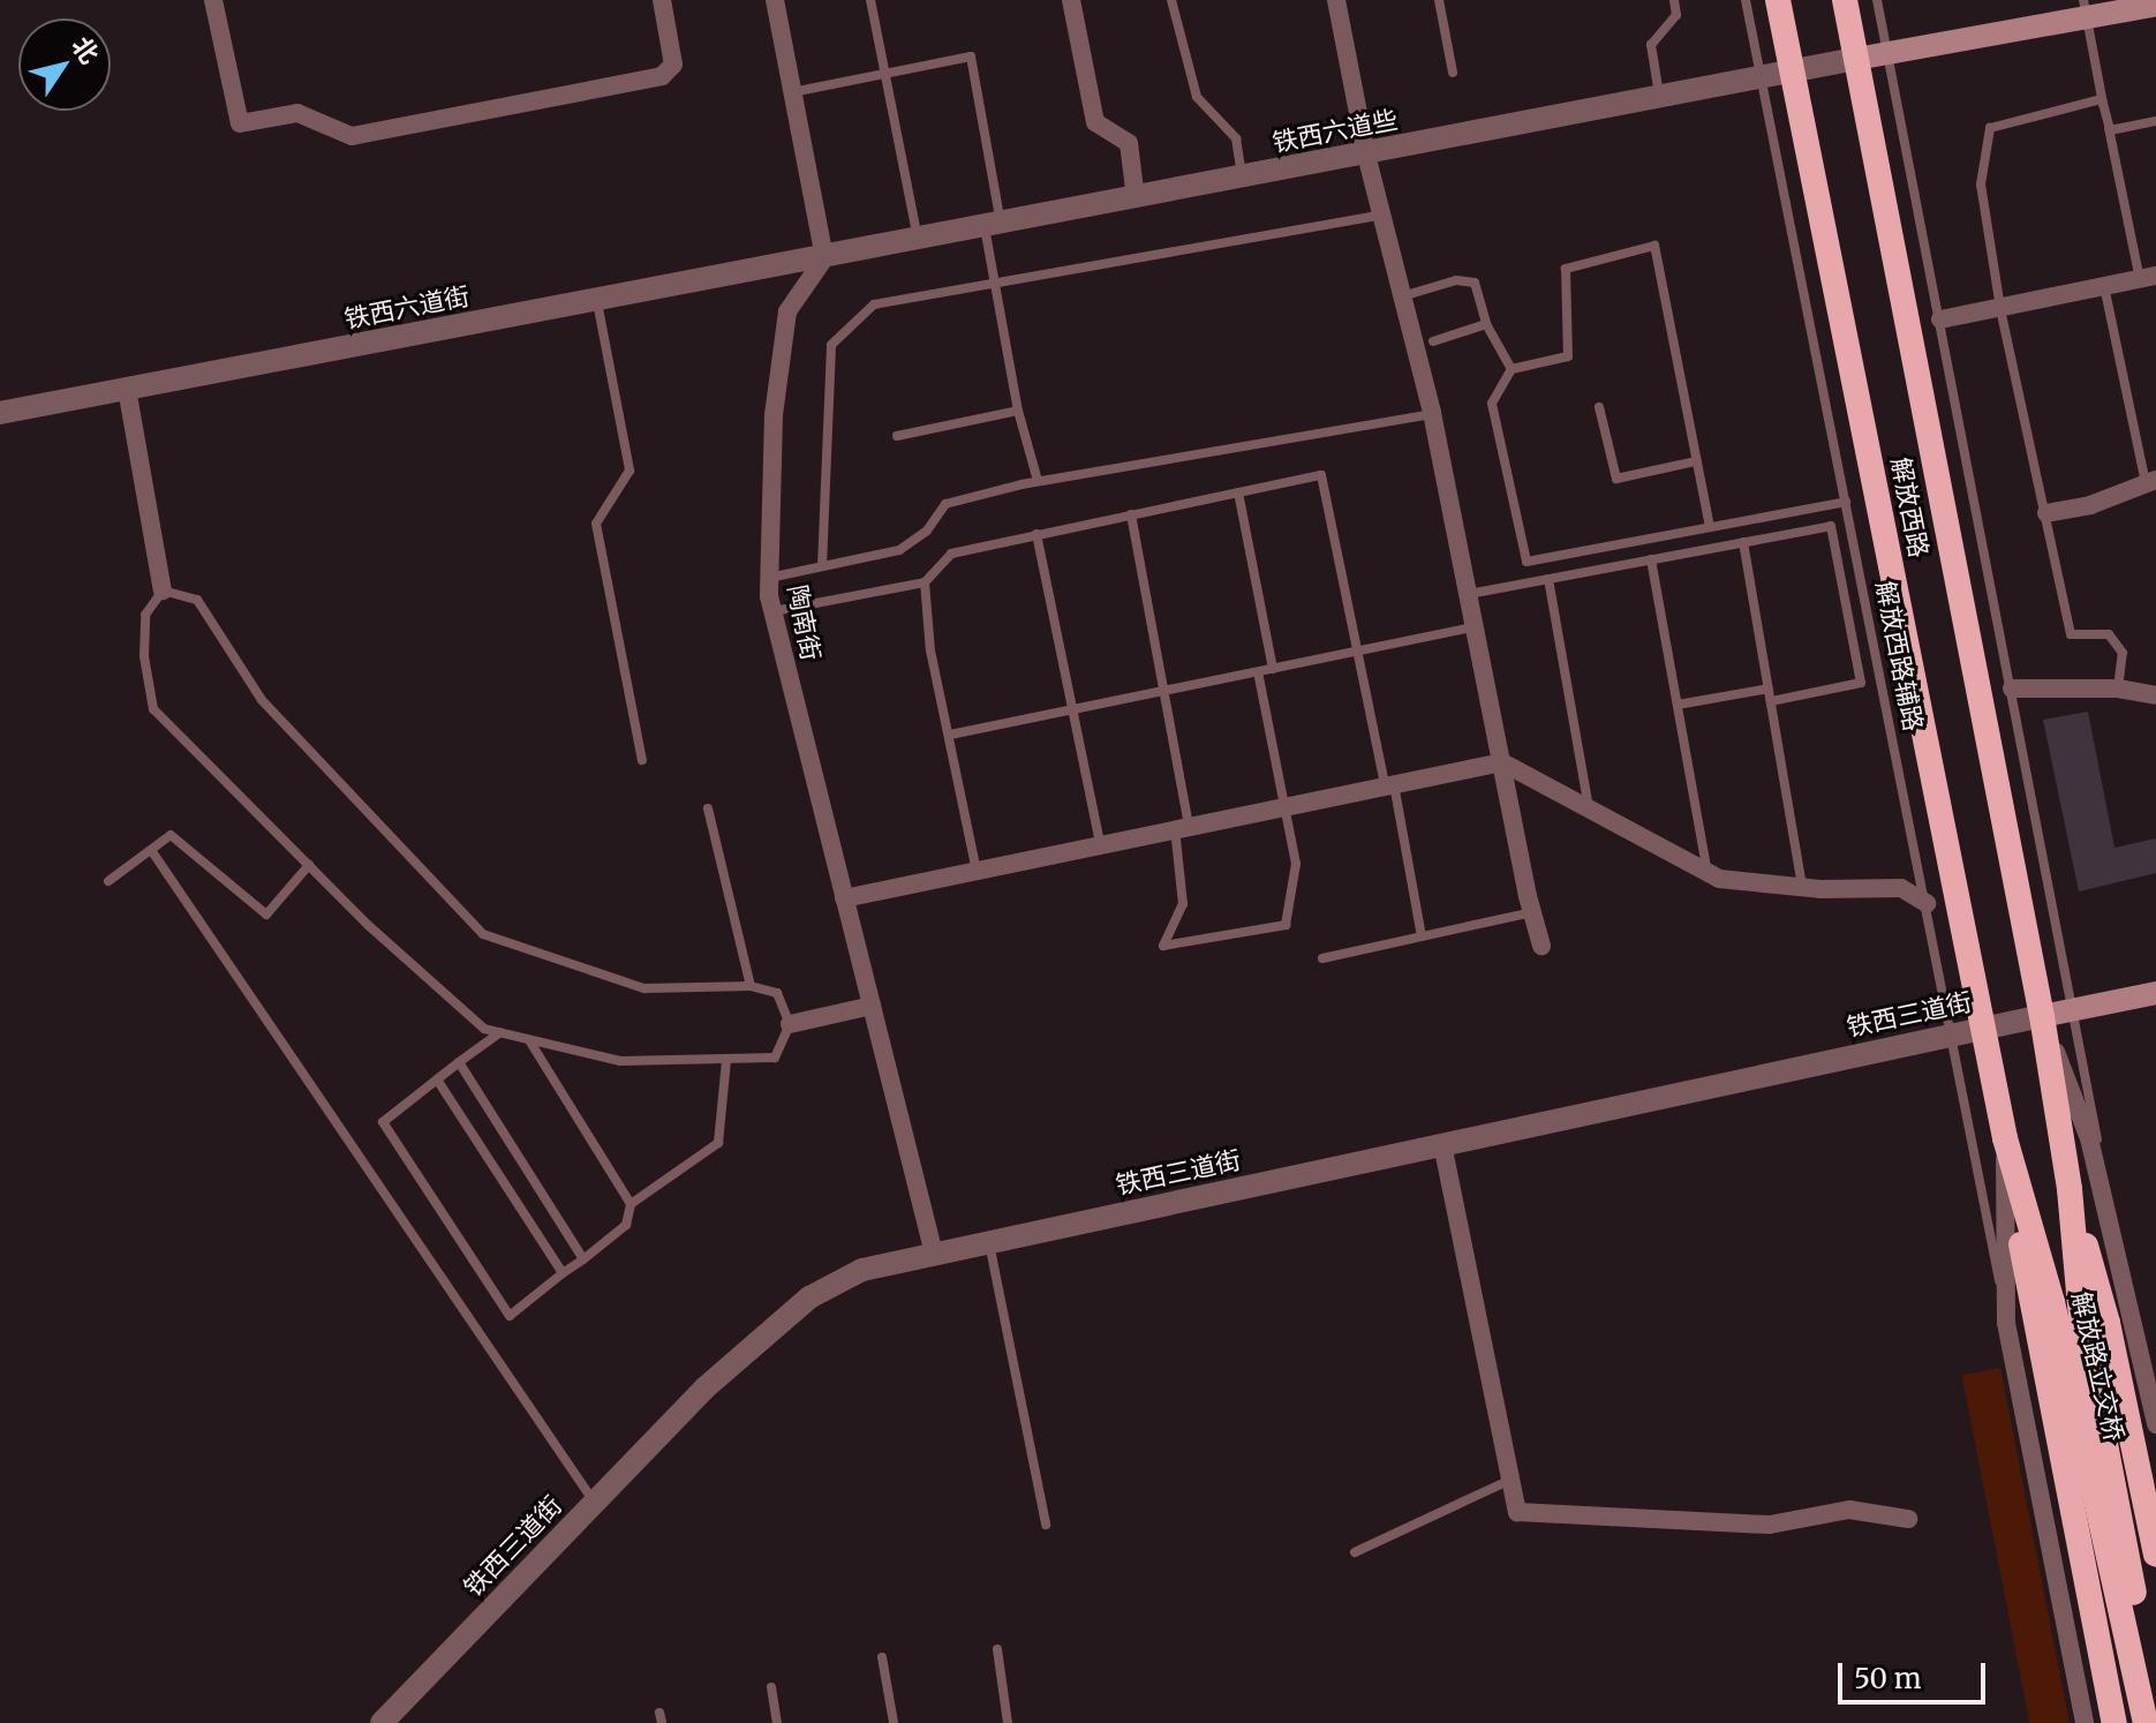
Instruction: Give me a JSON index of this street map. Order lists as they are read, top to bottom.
{
  "streets": {
    "highway": ["解放西路", "解放路立交桥"],
    "main road": ["铁西三道街"],
    "street": ["铁西六道些", "铁西六道街", "陶南街"],
    "lane": ["解放西路辅路"]
  },
  "crossings": [
    ["铁西六道些", "铁西六道街"],
    ["铁西六道些", "解放西路"],
    ["铁西六道些", "陶南街"],
    ["铁西六道些", "解放西路辅路"],
    ["铁西六道街", "陶南街"],
    ["解放西路", "铁西三道街"],
    ["解放西路", "解放路立交桥"],
    ["陶南街", "铁西三道街"],
    ["解放西路辅路", "铁西三道街"],
    ["铁西三道街", "解放路立交桥"]
  ],
  "scale_bar": "50 m",
  "north": "top right"
}
